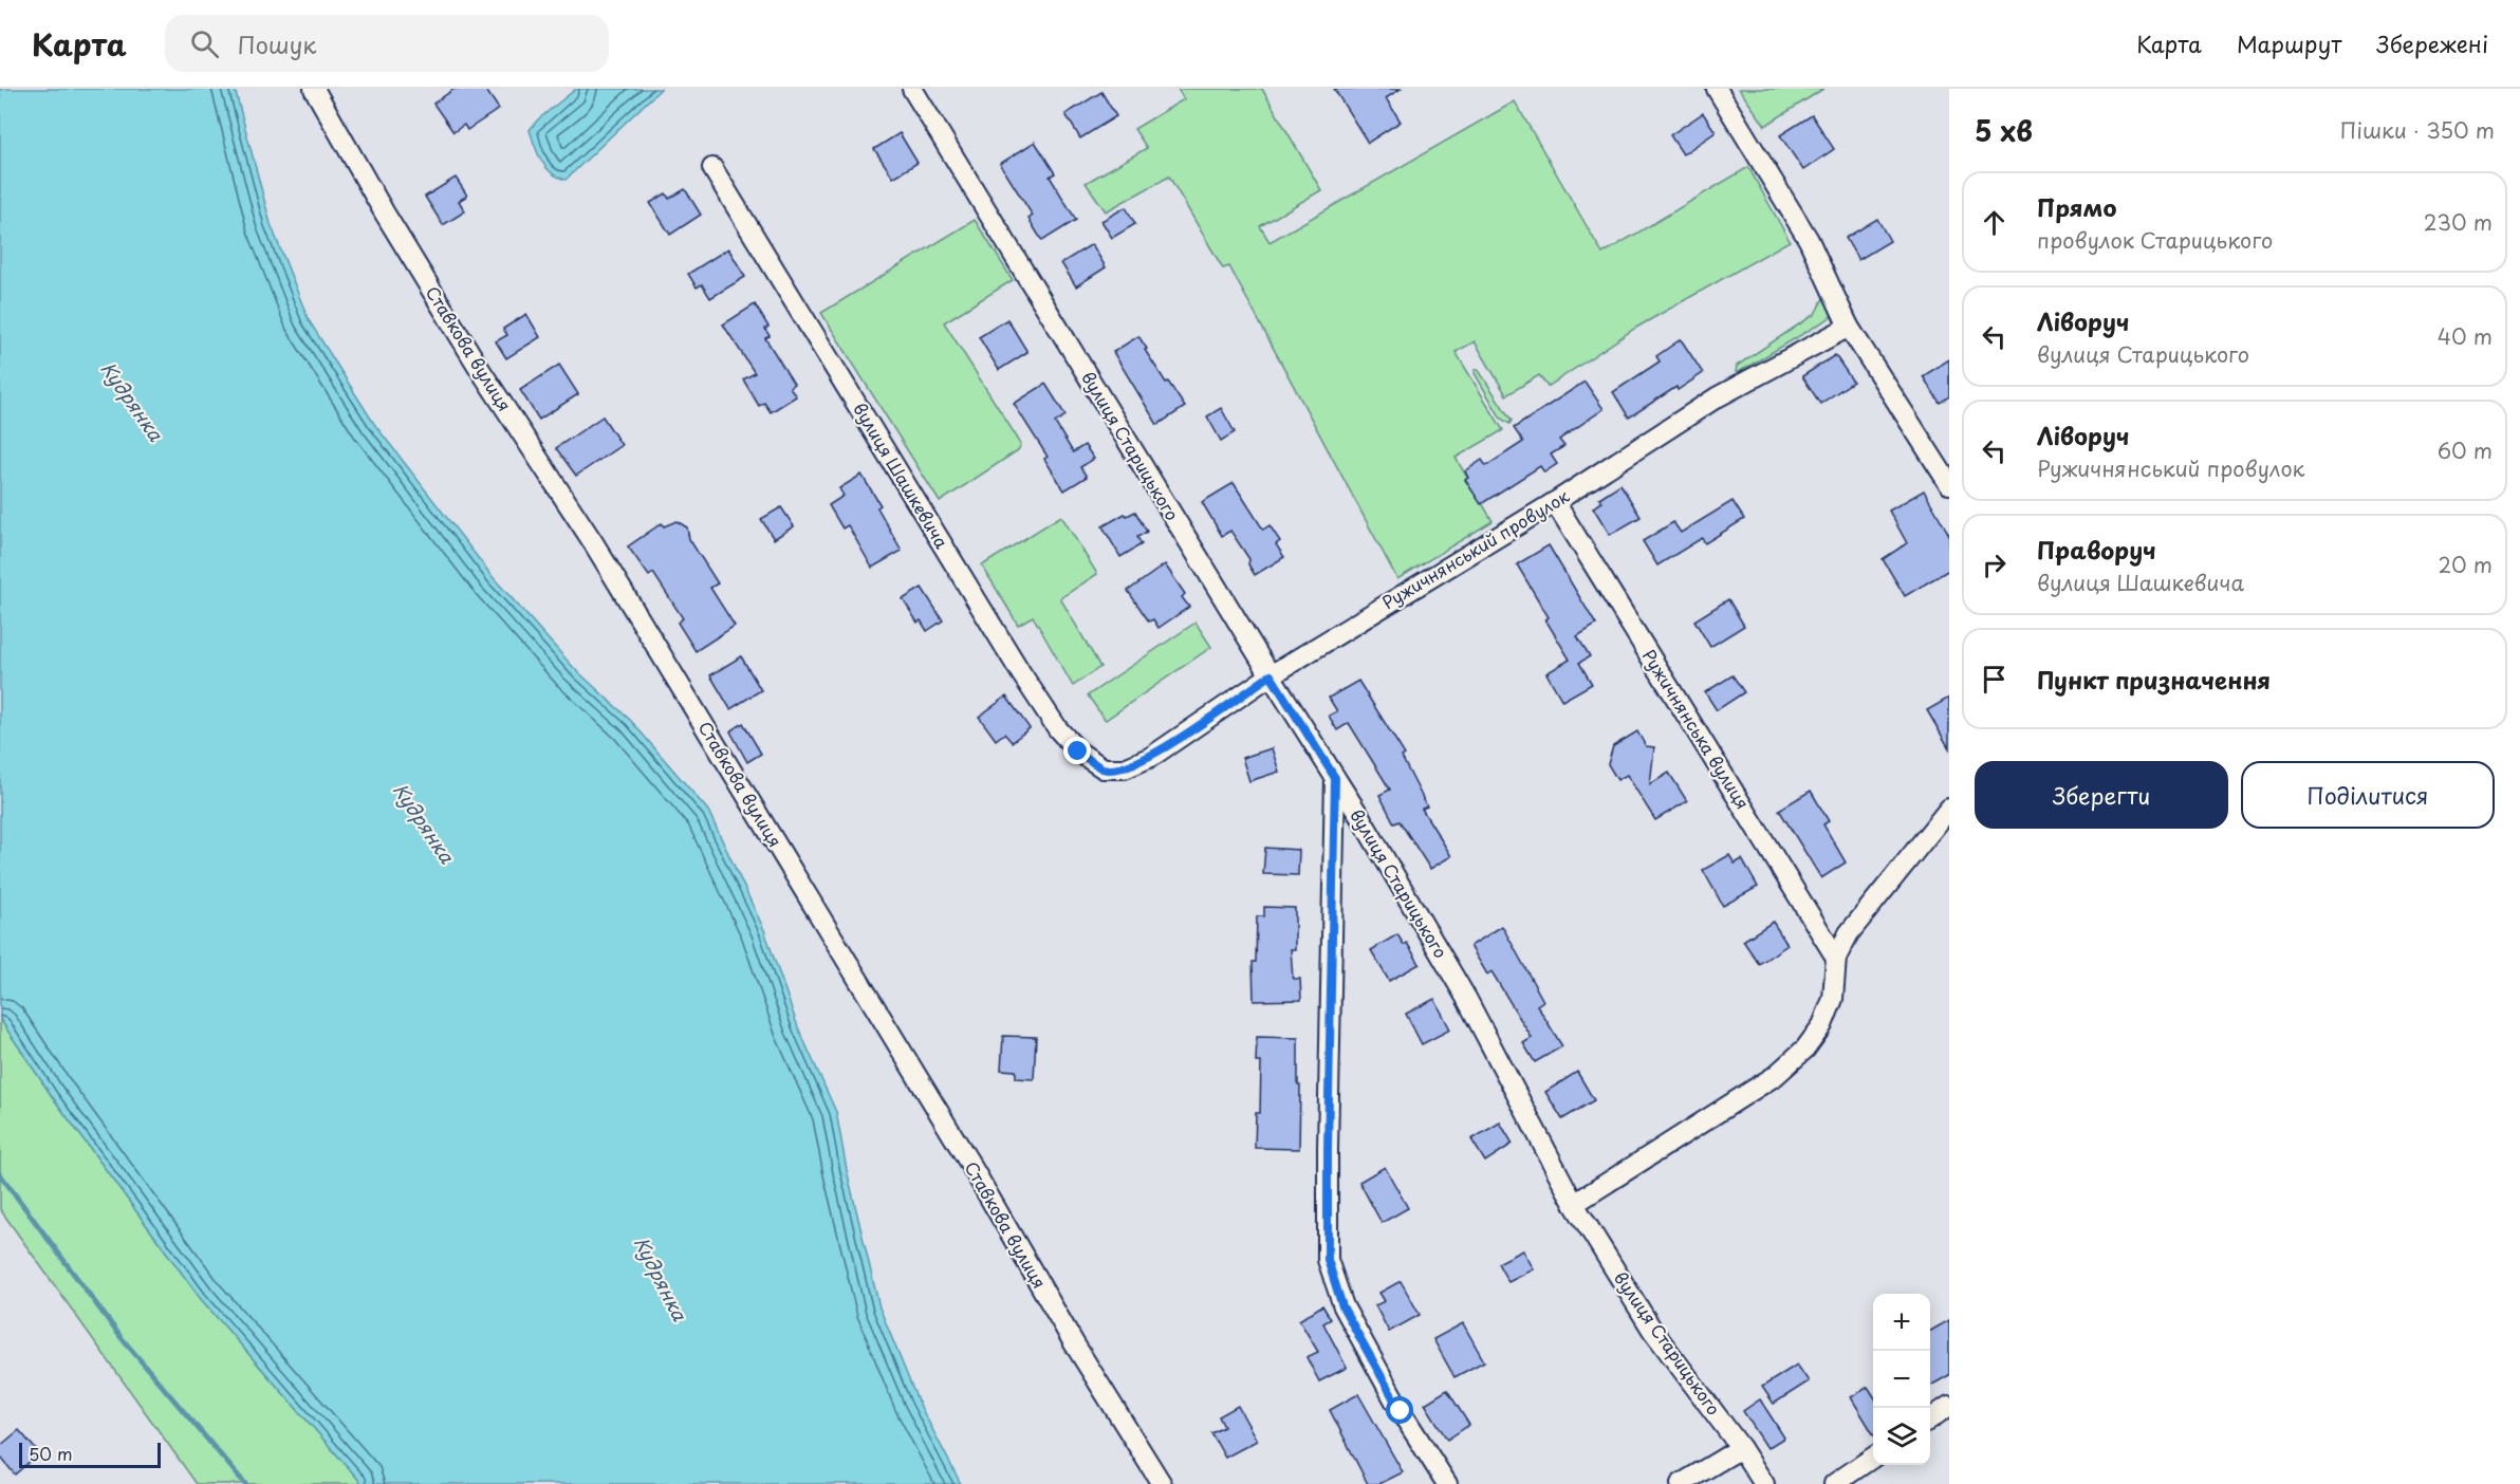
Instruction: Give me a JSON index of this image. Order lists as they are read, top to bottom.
{
  "streets": {
    "street": [
      "Ставкова вулиця",
      "вулиця Старицького",
      "вулиця Шашкевича",
      "Ружичнянський провулок",
      "Ружичнянська вулиця"
    ]
  },
  "crossings": [
    ["вулиця Старицького", "Ружичнянський провулок"],
    ["вулиця Шашкевича", "Ружичнянський провулок"],
    ["Ружичнянський провулок", "Ружичнянська вулиця"]
  ],
  "water": ["Кудрянка"],
  "scale_bar": "50 m",
  "page": {
    "header": "Карта",
    "search": "Пошук",
    "nav": ["Карта", "Маршрут", "Збережені"],
    "heading": ["5 хв", "Пішки · 350 m"],
    "list": [
      ["Прямо", "провулок Старицького", "230 m"],
      ["Ліворуч", "вулиця Старицького", "40 m"],
      ["Ліворуч", "Ружичнянський провулок", "60 m"],
      ["Праворуч", "вулиця Шашкевича", "20 m"],
      "Пункт призначення"
    ],
    "buttons": ["Зберегти", "Поділитися"],
    "map_buttons": ["+", "−"],
    "scale": "50 m"
  }
}
